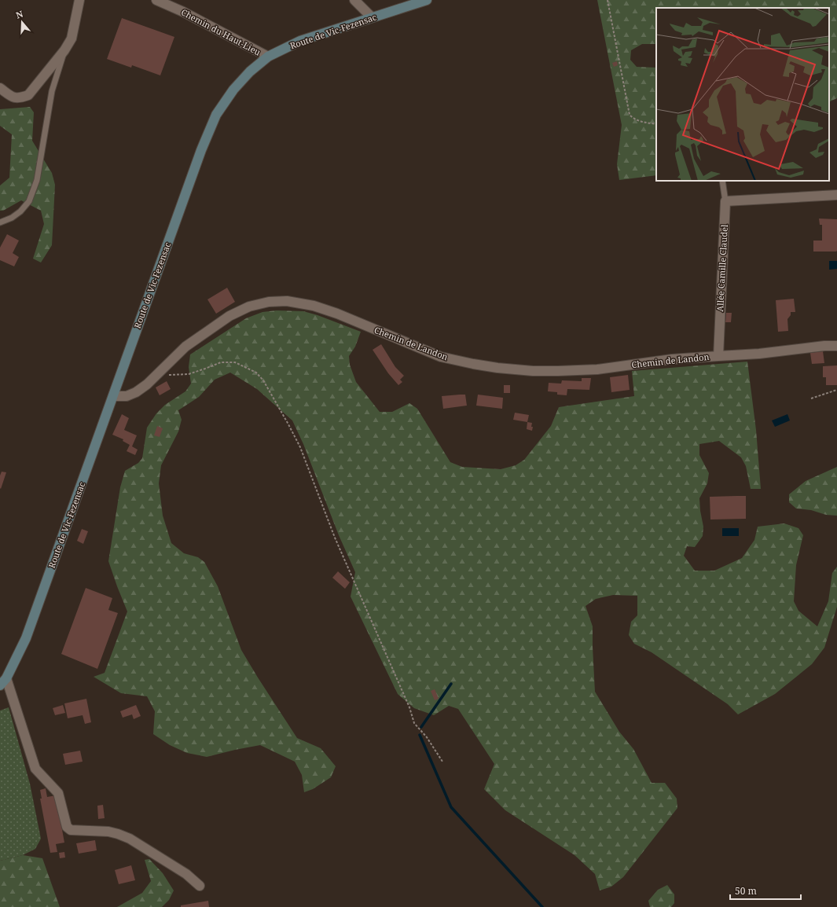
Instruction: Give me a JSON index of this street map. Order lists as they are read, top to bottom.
{
  "streets": {
    "main road": ["Route de Vic-Fezensac"],
    "street": ["Chemin du Haut-Lieu", "Allée Camille Claudel", "Chemin de Landon"]
  },
  "crossings": [
    ["Route de Vic-Fezensac", "Chemin du Haut-Lieu"],
    ["Route de Vic-Fezensac", "Chemin de Landon"],
    ["Allée Camille Claudel", "Chemin de Landon"]
  ],
  "scale_bar": "50 m",
  "north": "top"
}
